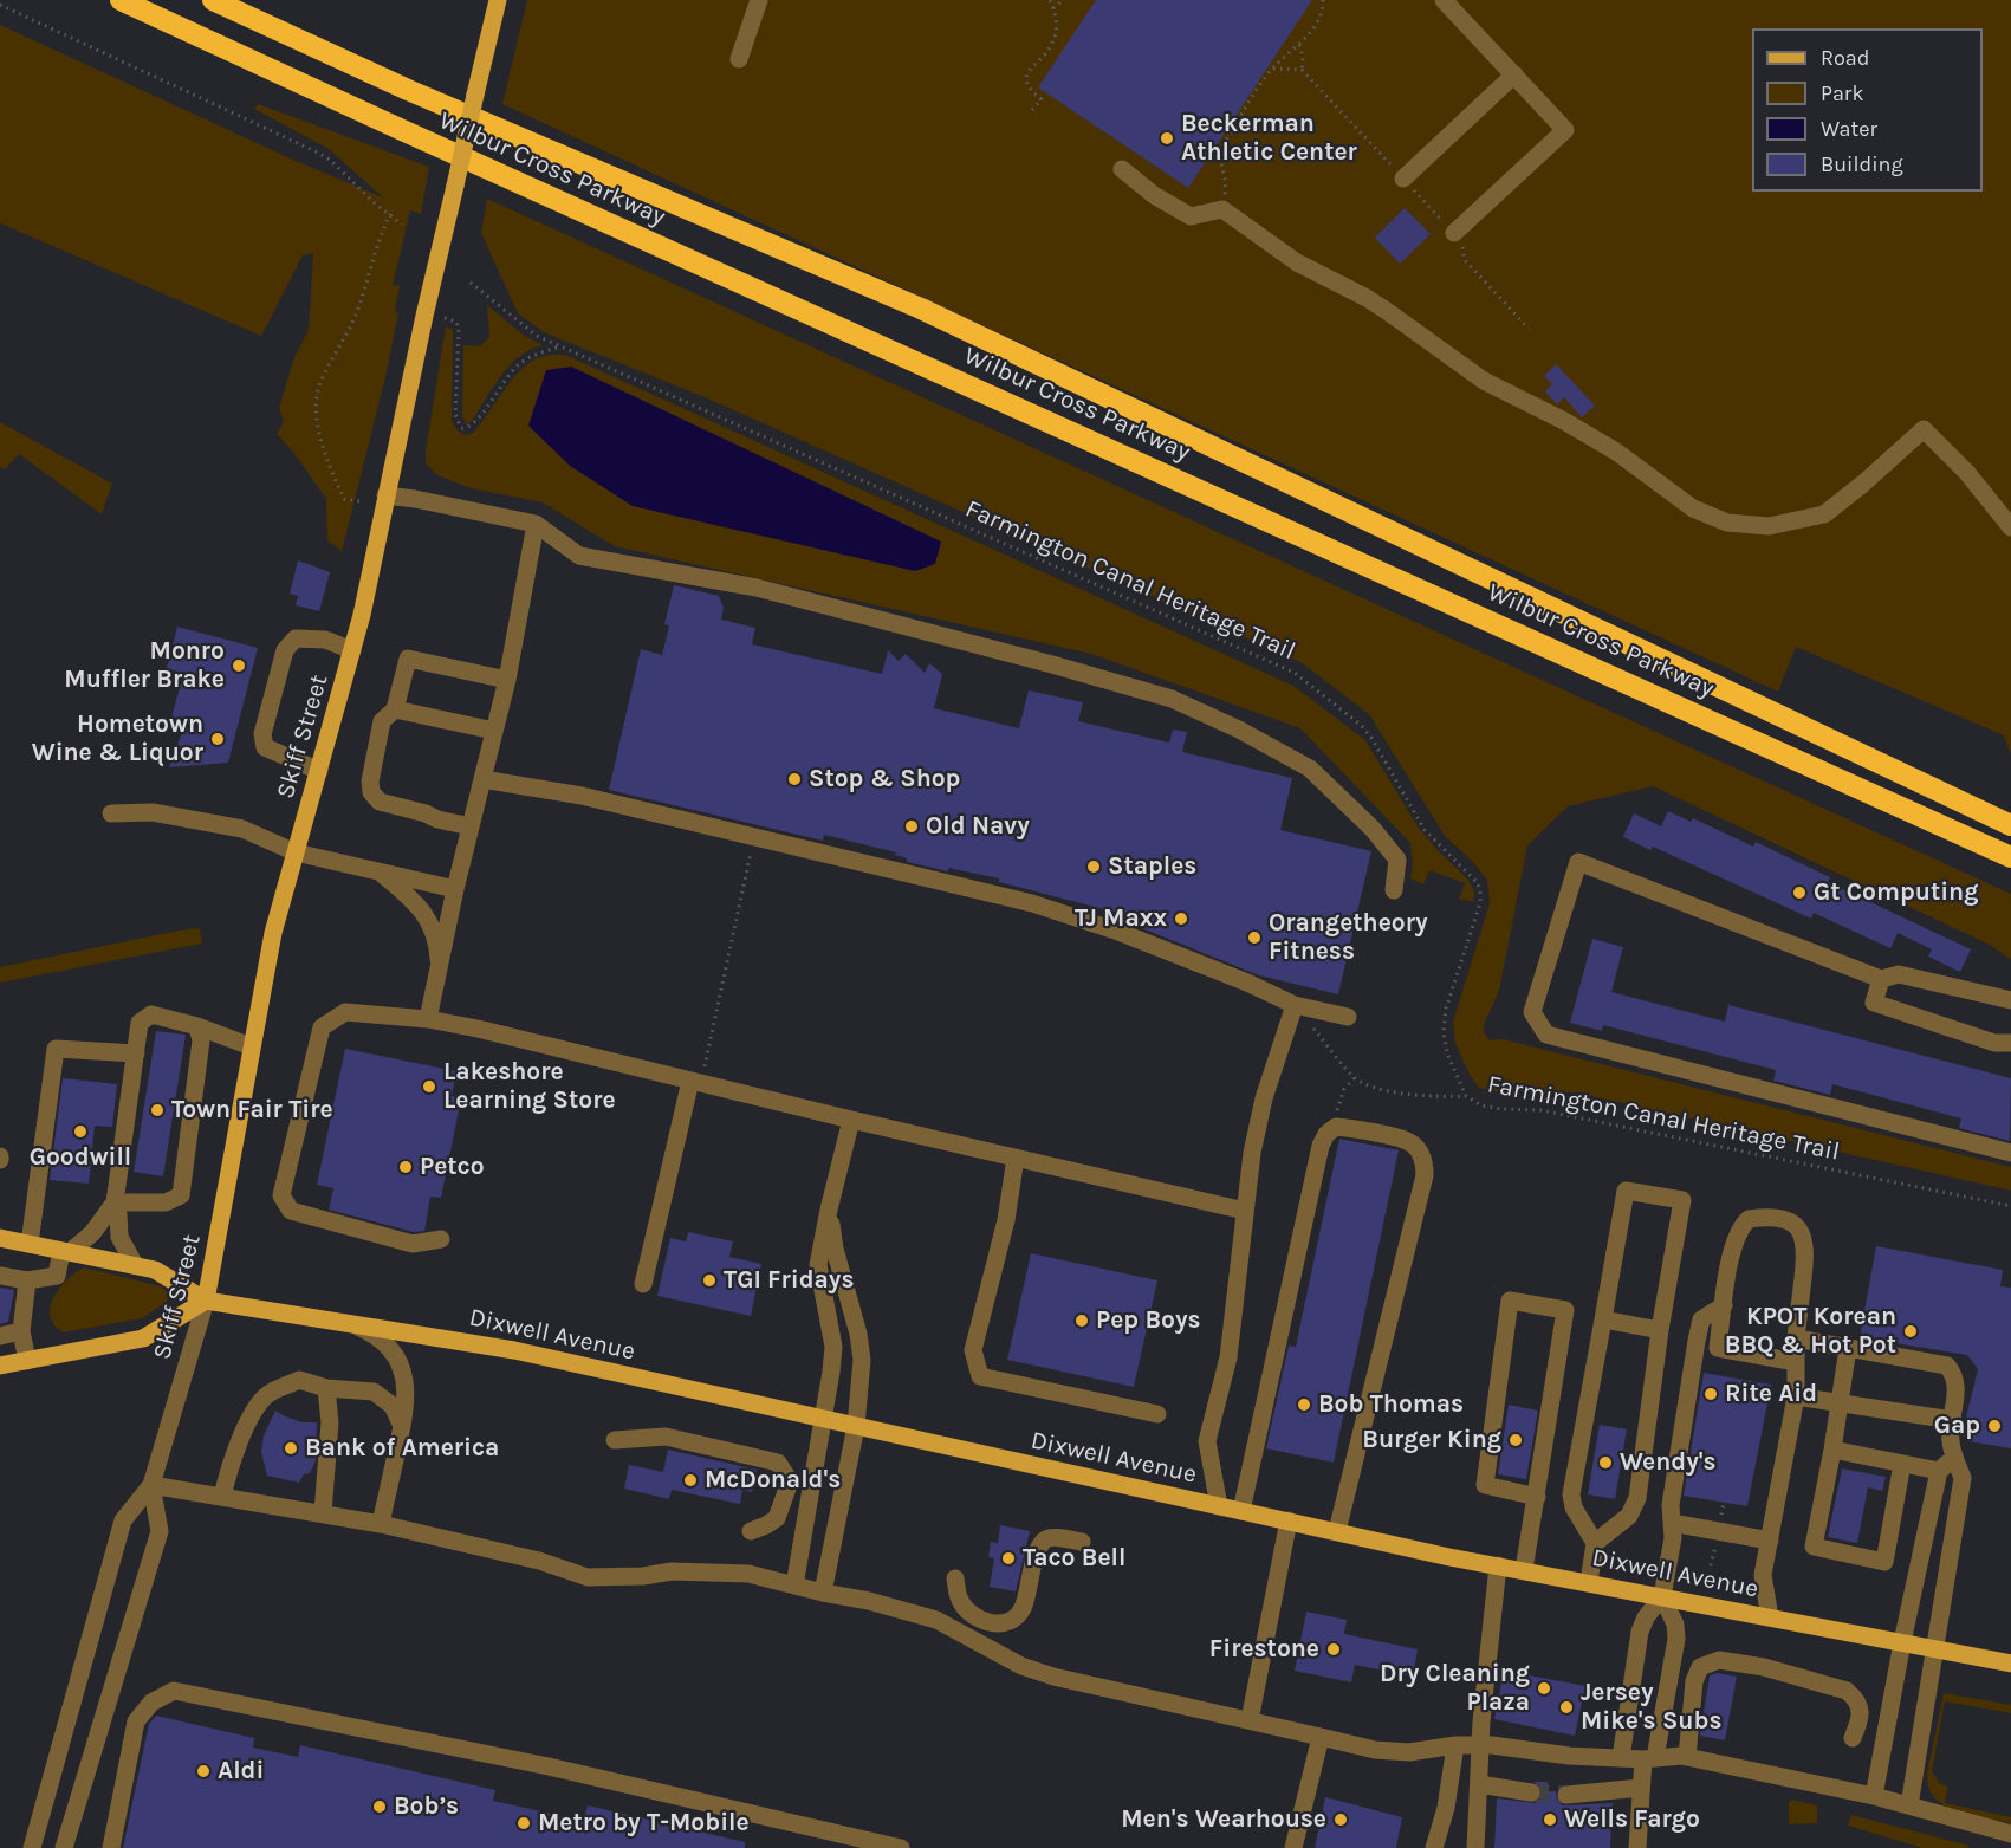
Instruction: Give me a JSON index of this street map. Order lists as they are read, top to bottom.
{
  "streets": {
    "highway": ["Wilbur Cross Parkway"],
    "main road": ["Skiff Street", "Dixwell Avenue"],
    "path": ["Farmington Canal Heritage Trail"]
  },
  "crossings": [
    ["Skiff Street", "Dixwell Avenue"]
  ],
  "places": [
    "Beckerman Athletic Center",
    "Monro Muffler Brake",
    "Hometown Wine & Liquor",
    "Stop & Shop",
    "Old Navy",
    "Staples",
    "Gt Computing",
    "TJ Maxx",
    "Orangetheory Fitness",
    "Lakeshore Learning Store",
    "Town Fair Tire",
    "Goodwill",
    "Petco",
    "TGI Fridays",
    "Pep Boys",
    "KPOT Korean BBQ & Hot Pot",
    "Rite Aid",
    "Bob Thomas",
    "Gap",
    "Burger King",
    "Bank of America",
    "Wendy's",
    "McDonald's",
    "Taco Bell",
    "Firestone",
    "Dry Cleaning Plaza",
    "Jersey Mike's Subs",
    "Aldi",
    "Bob’s",
    "Men's Wearhouse",
    "Wells Fargo",
    "Metro by T-Mobile"
  ],
  "legend": [
    "Road",
    "Park",
    "Water",
    "Building"
  ]
}
